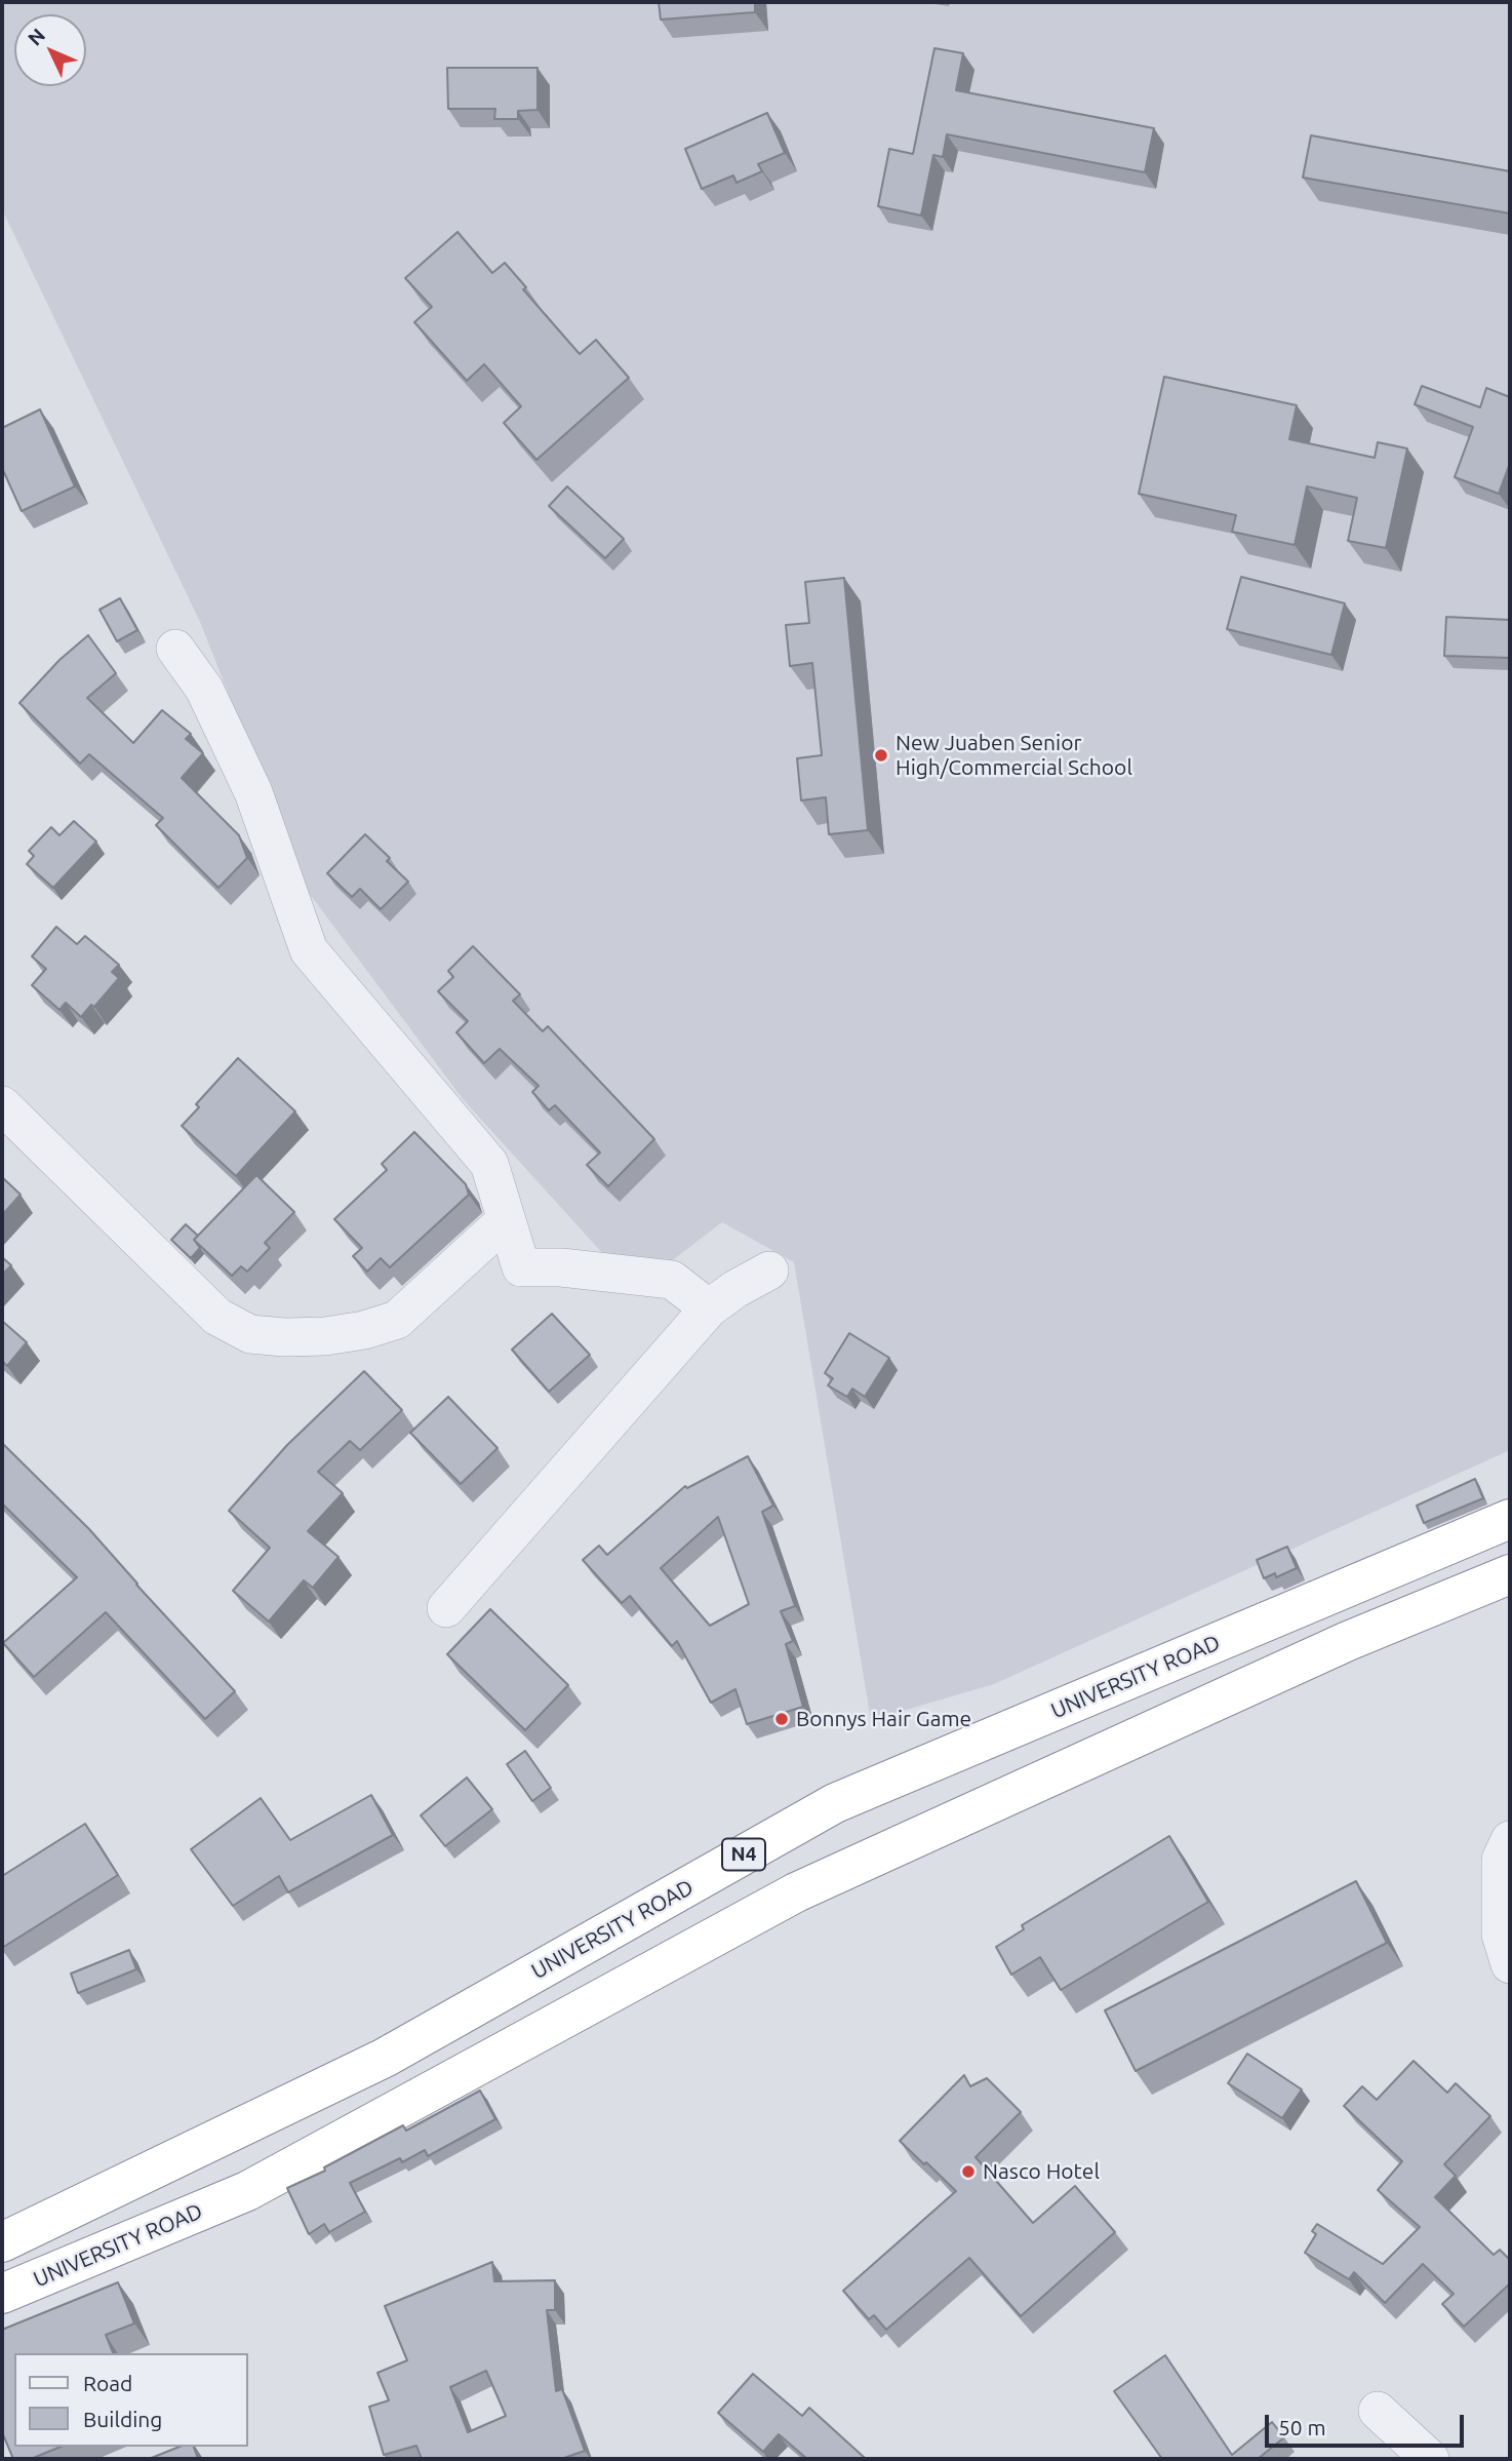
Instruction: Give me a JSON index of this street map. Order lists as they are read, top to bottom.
{
  "streets": {
    "highway": ["UNIVERSITY ROAD", "N4"]
  },
  "places": ["New Juaben Senior High/Commercial School", "Bonnys Hair Game", "Nasco Hotel"],
  "legend": ["Road", "Building"],
  "scale_bar": "50 m",
  "north": "top left"
}
